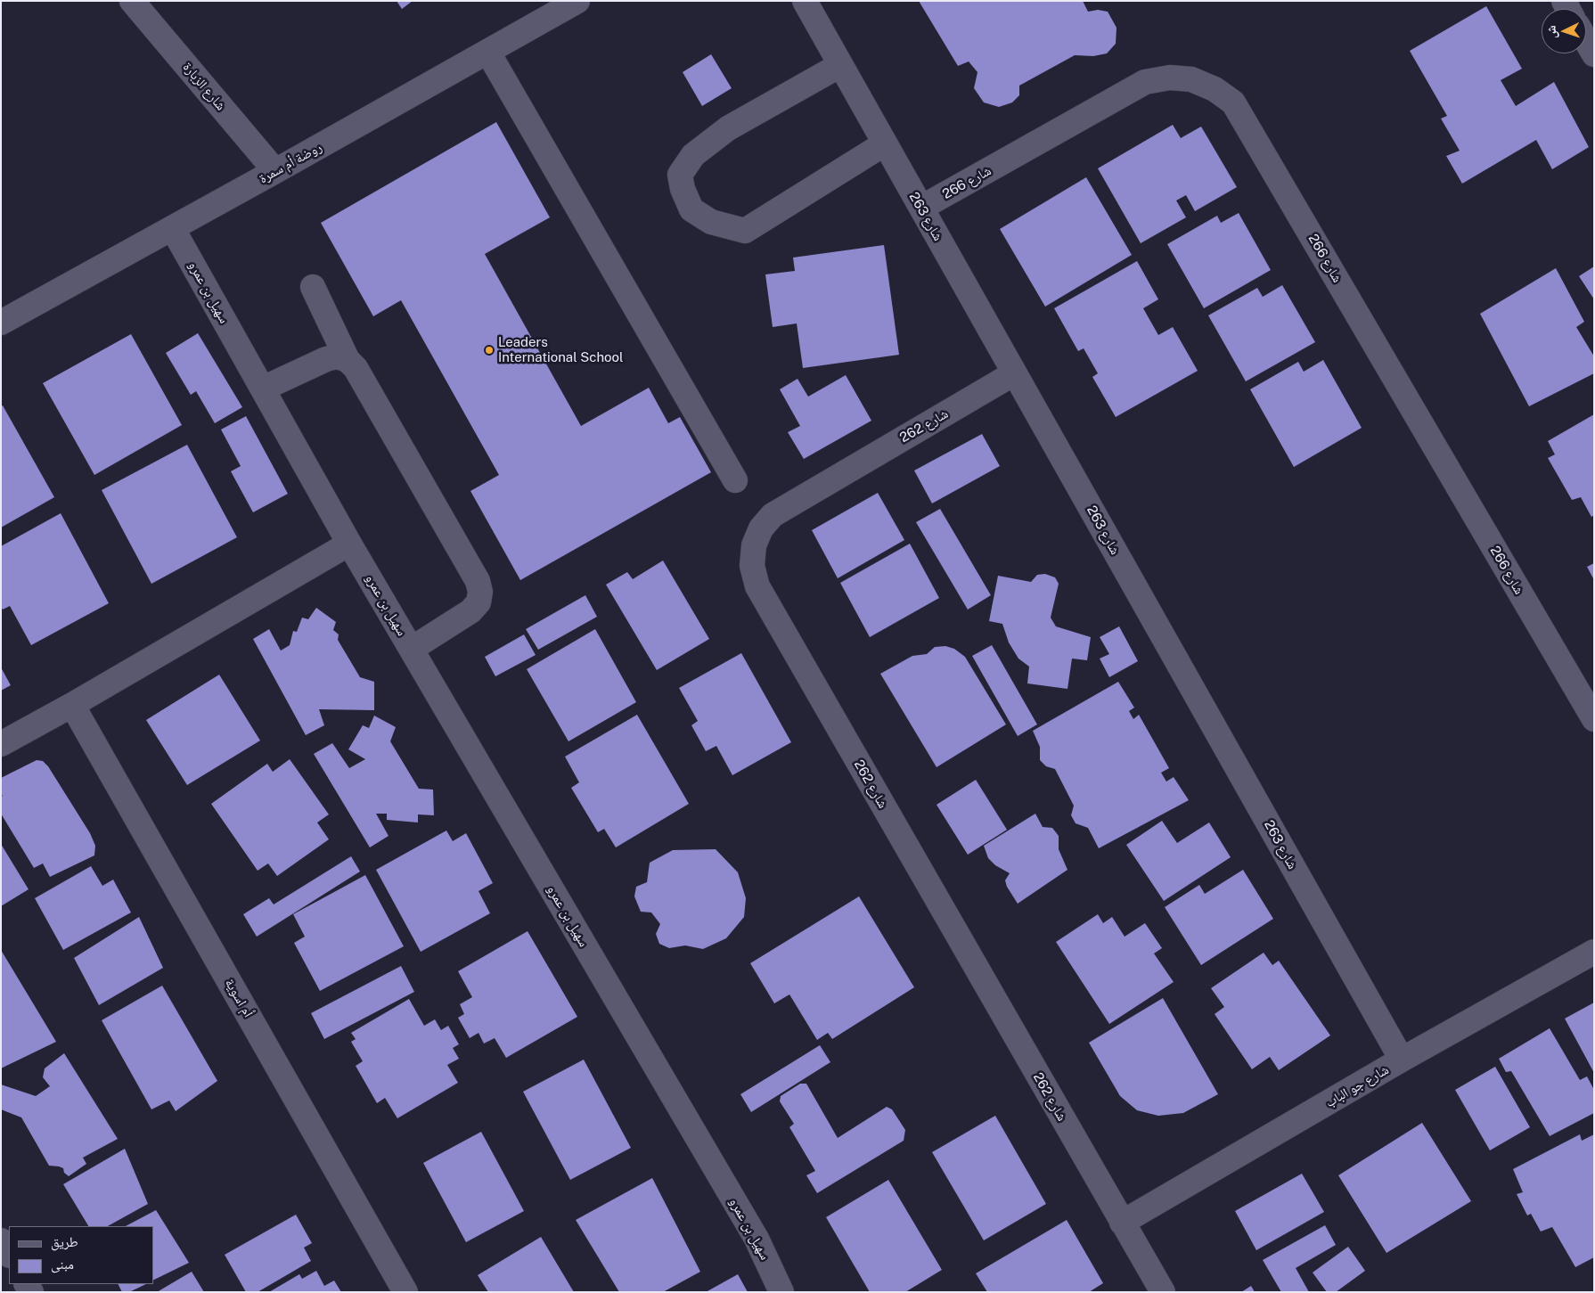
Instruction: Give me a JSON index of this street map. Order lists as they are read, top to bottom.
{
  "streets": {
    "street": [
      "شارع الزبارة",
      "روضة أم سمرة",
      "شارع 266",
      "شارع 263",
      "سهيل بن عمرو",
      "شارع 262",
      "أم اسوية",
      "شارع جو الباب"
    ]
  },
  "crossings": [
    ["شارع الزبارة", "روضة أم سمرة"],
    ["روضة أم سمرة", "سهيل بن عمرو"],
    ["شارع 266", "شارع 263"],
    ["شارع 263", "شارع 262"],
    ["شارع 263", "شارع جو الباب"],
    ["شارع 262", "شارع جو الباب"]
  ],
  "places": ["Leaders International School"],
  "legend": ["طريق", "مبنى"],
  "north": "left"
}
